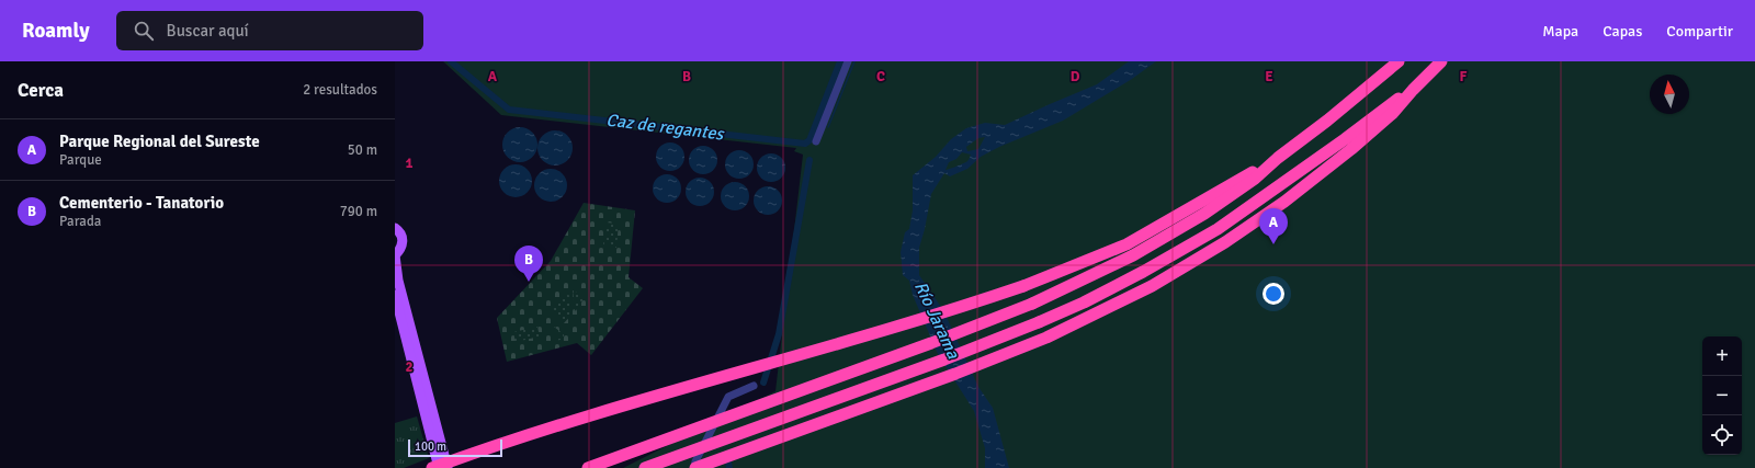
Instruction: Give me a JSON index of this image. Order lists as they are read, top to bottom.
{
  "water": ["Caz de regantes", "Río Jarama"],
  "scale_bar": "100 m",
  "north": "top",
  "page": {
    "header": "Roamly",
    "search": "Buscar aquí",
    "nav": ["Mapa", "Capas", "Compartir"],
    "heading": ["Cerca", "2 resultados"],
    "list": [
      {
        "mark": "A",
        "name": "Parque Regional del Sureste",
        "note": "Parque",
        "value": "50 m"
      },
      {
        "mark": "B",
        "name": "Cementerio - Tanatorio",
        "note": "Parada",
        "value": "790 m"
      }
    ],
    "pins": ["A", "B"],
    "map_buttons": ["+", "−"],
    "scale": "100 m"
  },
  "grid": {
    "columns": [
      "A",
      "B",
      "C",
      "D",
      "E",
      "F"
    ],
    "rows": ["1", "2"]
  }
}
